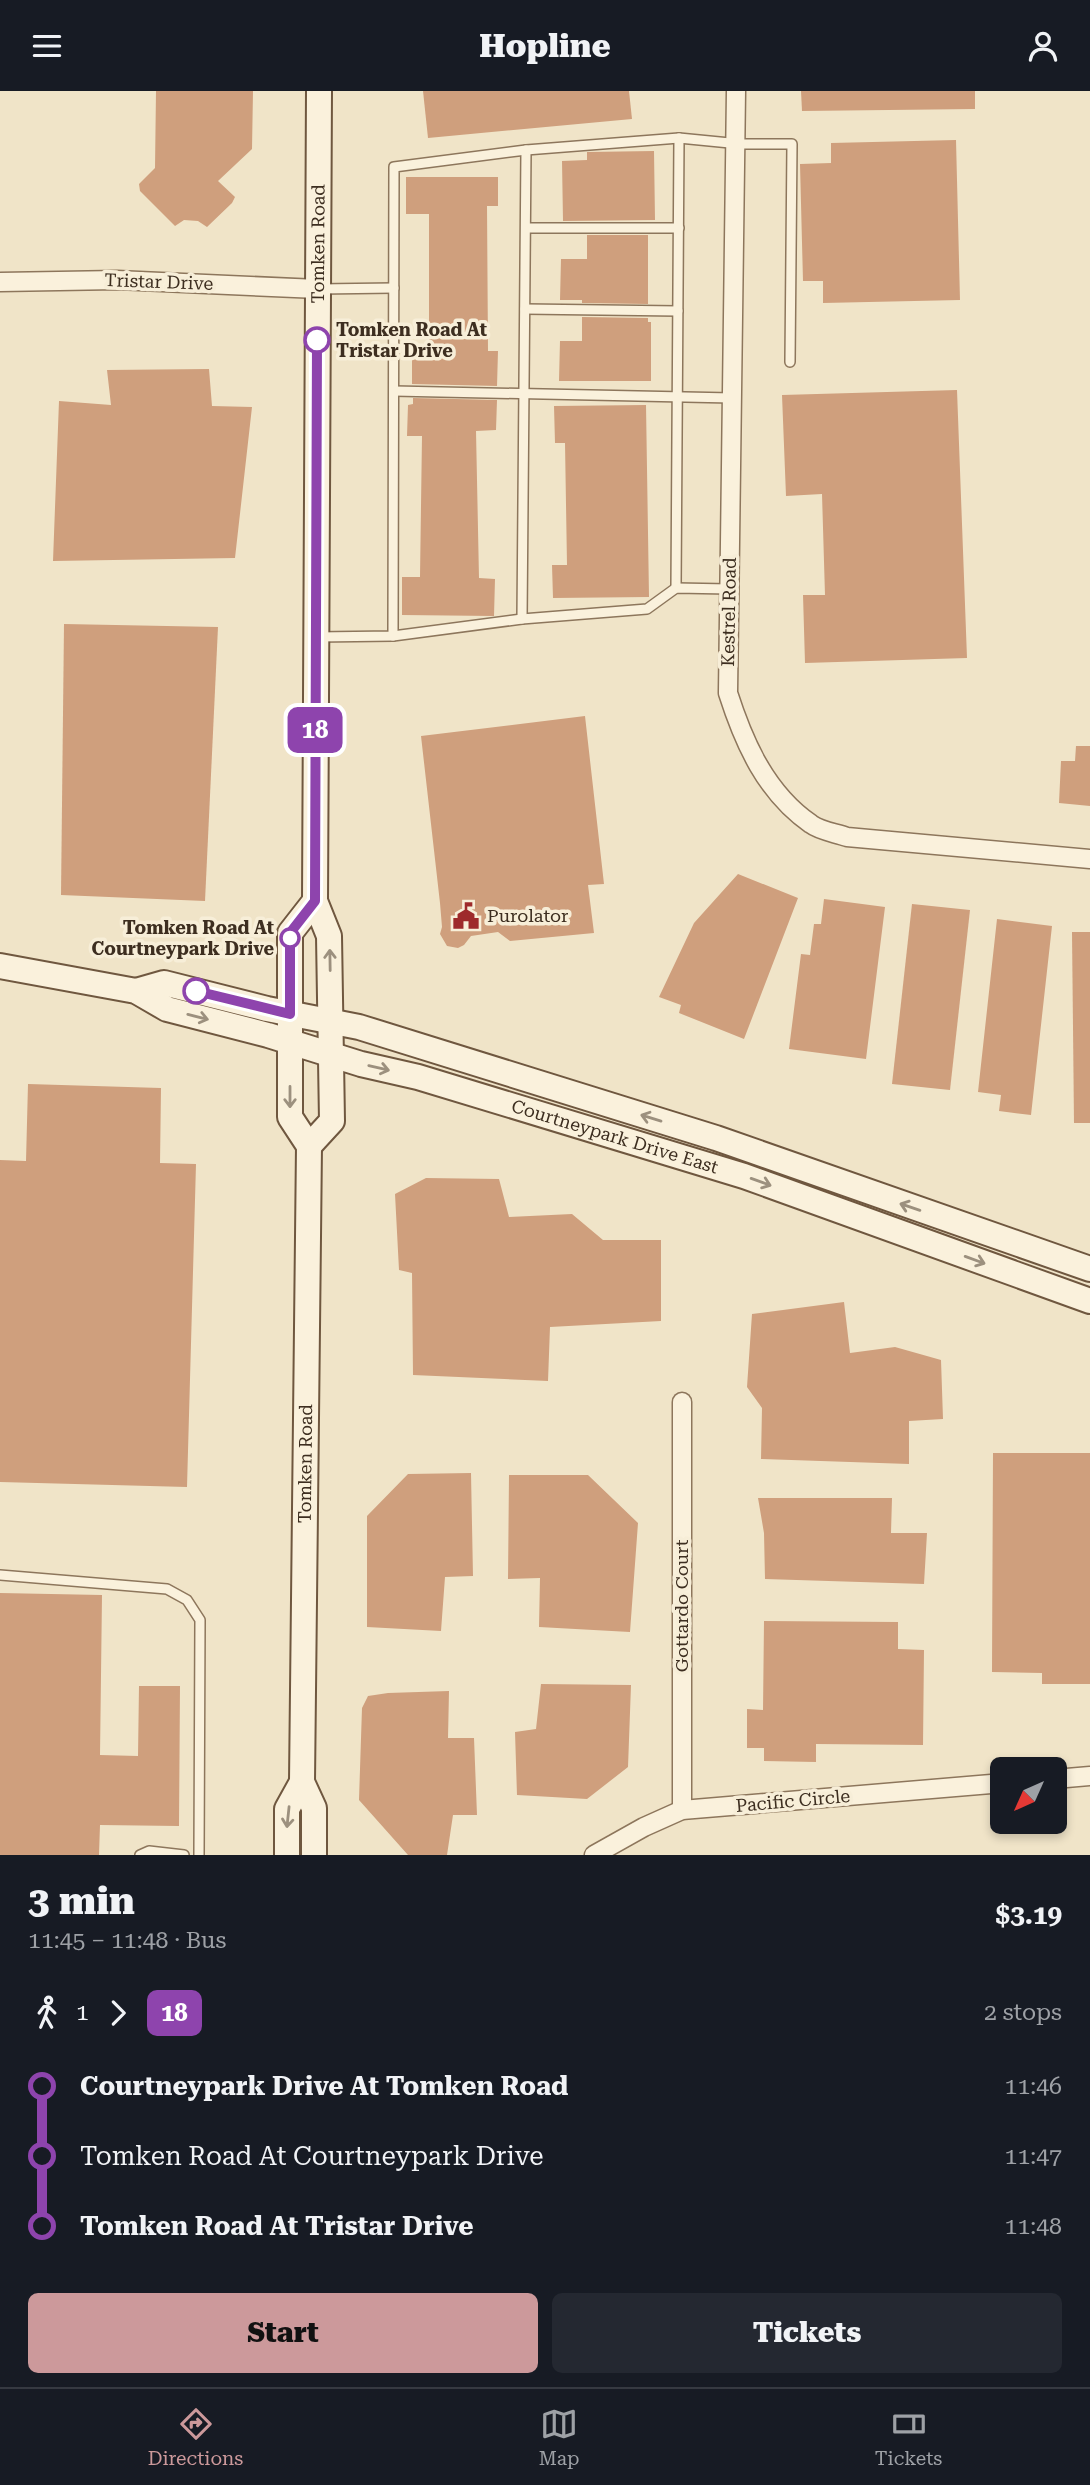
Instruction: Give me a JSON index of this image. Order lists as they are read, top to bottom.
{
  "streets": {
    "main road": ["Tomken Road", "Courtneypark Drive East"],
    "street": [
      "Tristar Drive",
      "Kestrel Road",
      "Gottardo Court",
      "Pacific Circle"
    ]
  },
  "crossings": [
    ["Tomken Road", "Tristar Drive"],
    ["Tomken Road", "Courtneypark Drive East"],
    ["Gottardo Court", "Pacific Circle"]
  ],
  "places": {
    "other": ["Tomken Road At Tristar Drive", "Tomken Road At Courtneypark Drive"],
    "public building": ["Purolator"]
  },
  "lines": ["bus line 18"],
  "north": "bottom left",
  "page": {
    "header": "Hopline",
    "on_map": "18",
    "heading": ["3 min", "11:45 – 11:48 · Bus", "$3.19"],
    "legs": ["1", "18", "2 stops"],
    "list": [
      {
        "name": "Courtneypark Drive At Tomken Road",
        "value": "11:46"
      },
      {
        "name": "Tomken Road At Courtneypark Drive",
        "value": "11:47"
      },
      {
        "name": "Tomken Road At Tristar Drive",
        "value": "11:48"
      }
    ],
    "buttons": ["Start", "Tickets"],
    "tabs": ["Directions", "Map", "Tickets"]
  }
}
